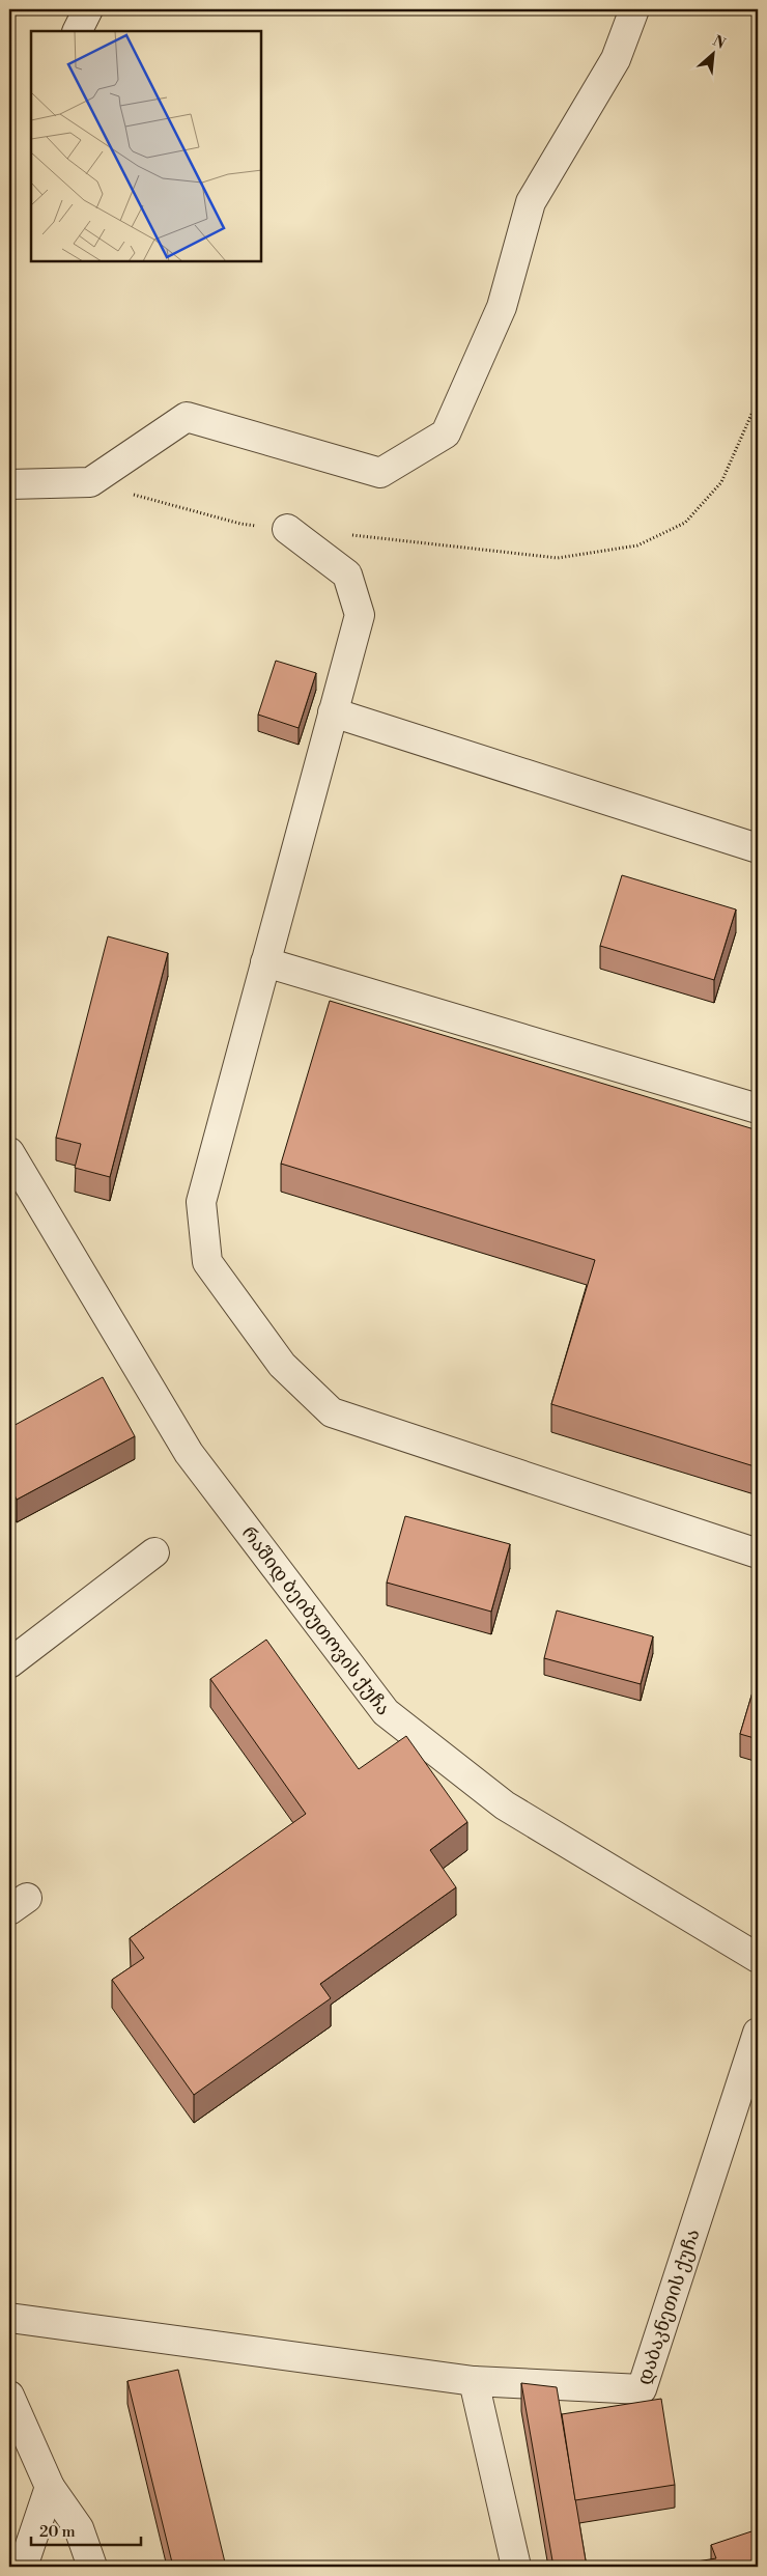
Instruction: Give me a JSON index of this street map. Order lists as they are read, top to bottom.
{
  "streets": {
    "street": ["რაშიდ ბეიბუთოვის ქუჩა", "დაბაკნეთის ქუჩა"]
  },
  "scale_bar": "20 m",
  "north": "top right"
}
